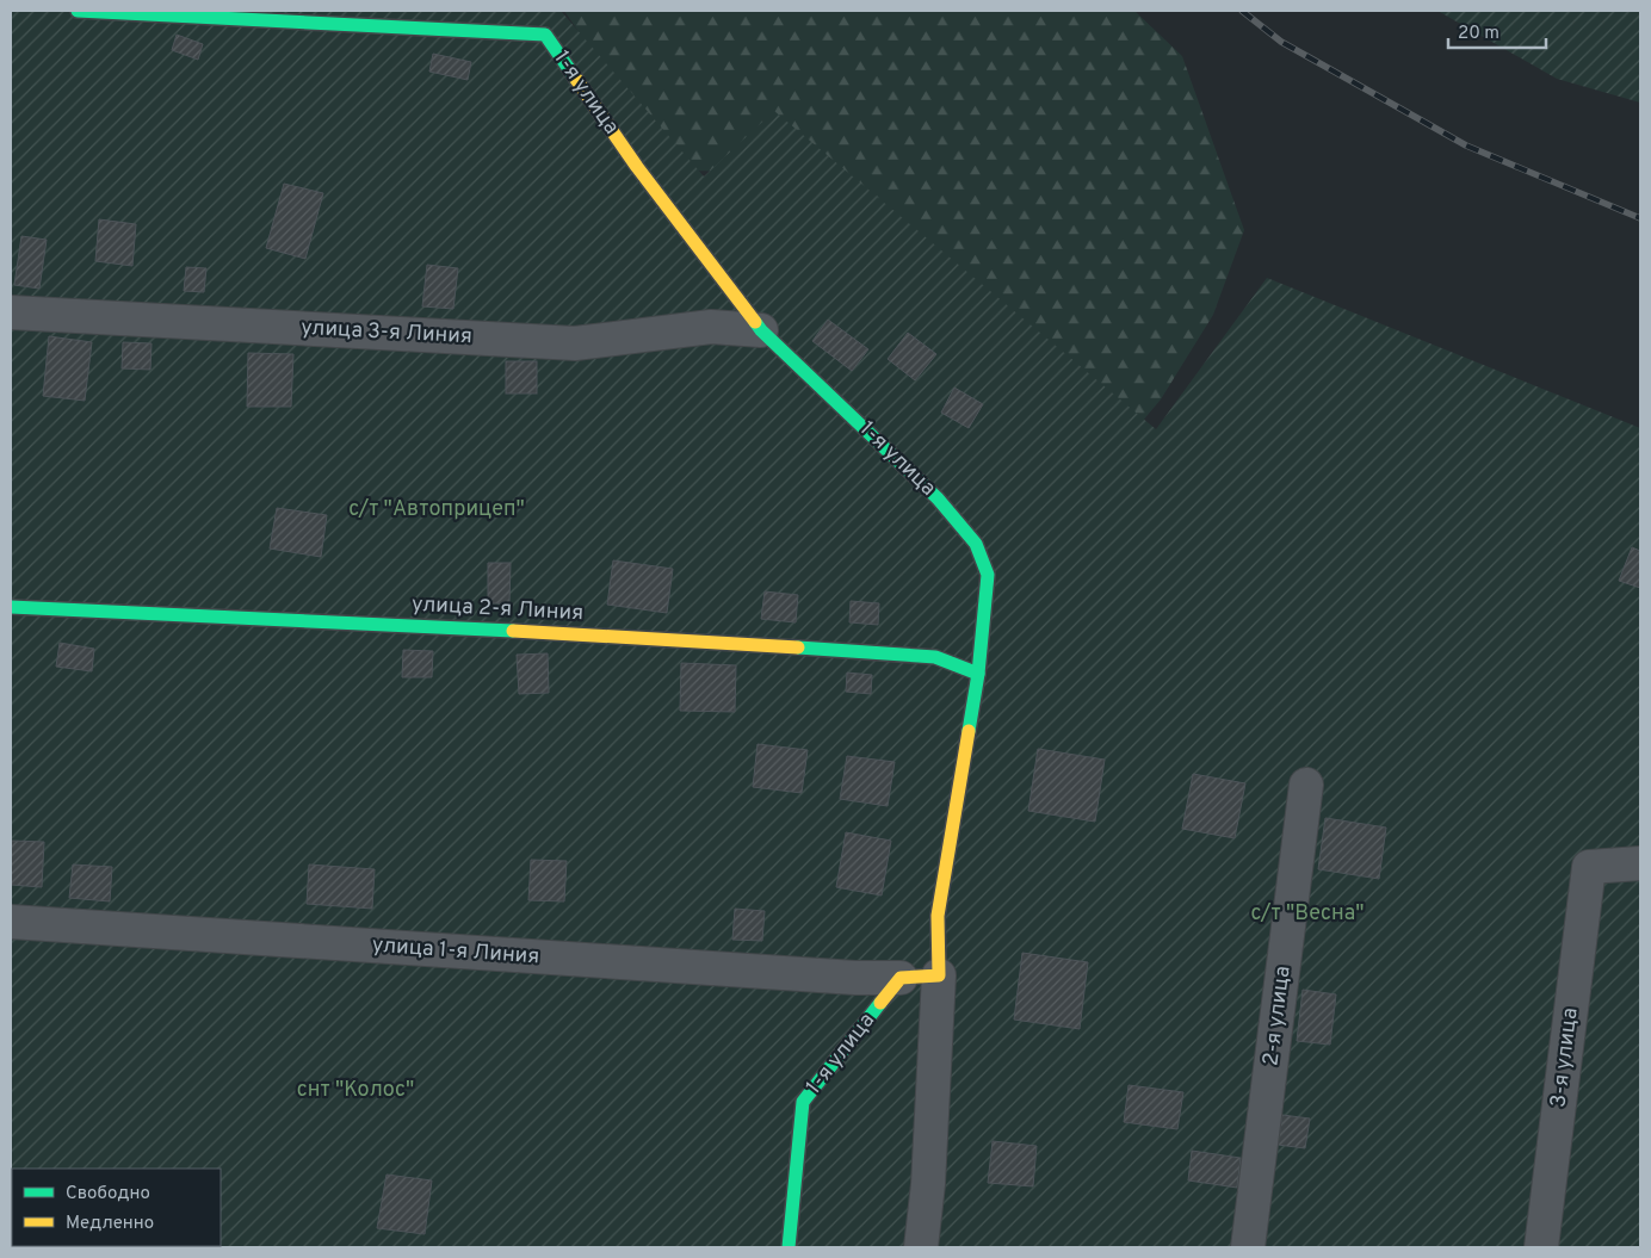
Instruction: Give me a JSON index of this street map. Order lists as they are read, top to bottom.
{
  "streets": {
    "street": [
      "1-я улица",
      "улица 3-я Линия",
      "улица 2-я Линия",
      "улица 1-я Линия",
      "2-я улица",
      "3-я улица"
    ]
  },
  "crossings": [
    ["1-я улица", "улица 3-я Линия"],
    ["1-я улица", "улица 2-я Линия"],
    ["1-я улица", "улица 1-я Линия"]
  ],
  "parks": ["с/т \"Автоприцеп\"", "с/т \"Весна\"", "снт \"Колос\""],
  "legend": ["Свободно", "Медленно"],
  "scale_bar": "20 m"
}
